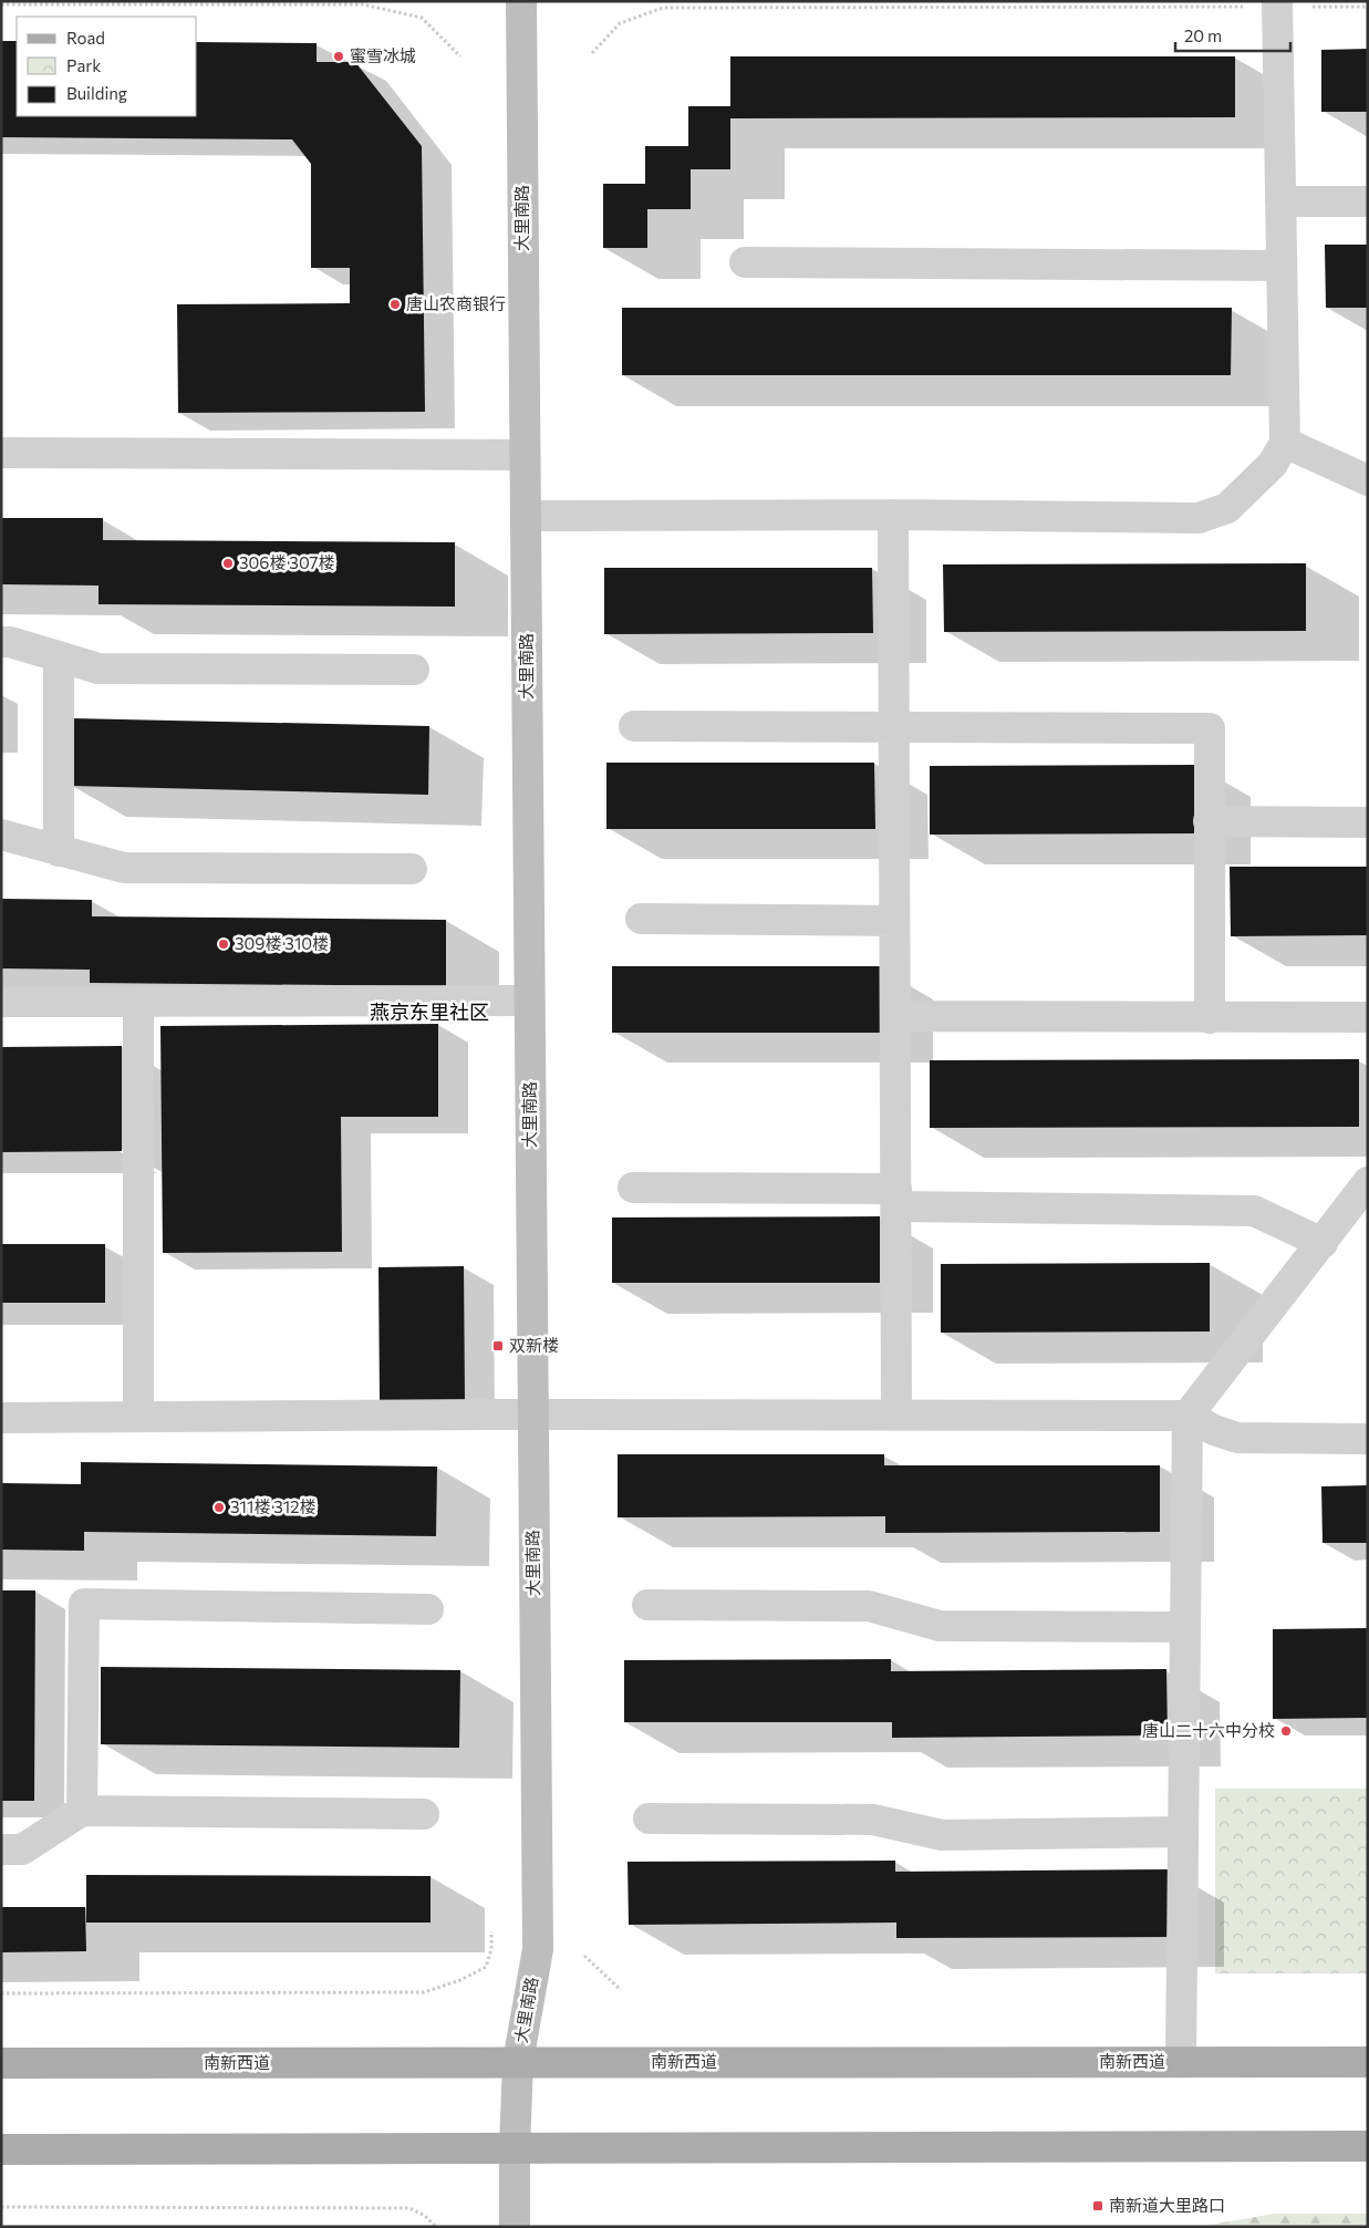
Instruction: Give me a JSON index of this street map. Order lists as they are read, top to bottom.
{
  "streets": {
    "main road": ["南新西道"],
    "street": ["大里南路"]
  },
  "crossings": [
    ["大里南路", "南新西道"]
  ],
  "districts": ["燕京东里社区"],
  "places": {
    "other": [
      "蜜雪冰城",
      "唐山农商银行",
      "306楼 307楼",
      "309楼 310楼",
      "311楼 312楼",
      "唐山二十六中分校"
    ],
    "transit": ["双新楼", "南新道大里路口"]
  },
  "legend": ["Road", "Park", "Building"],
  "scale_bar": "20 m"
}
